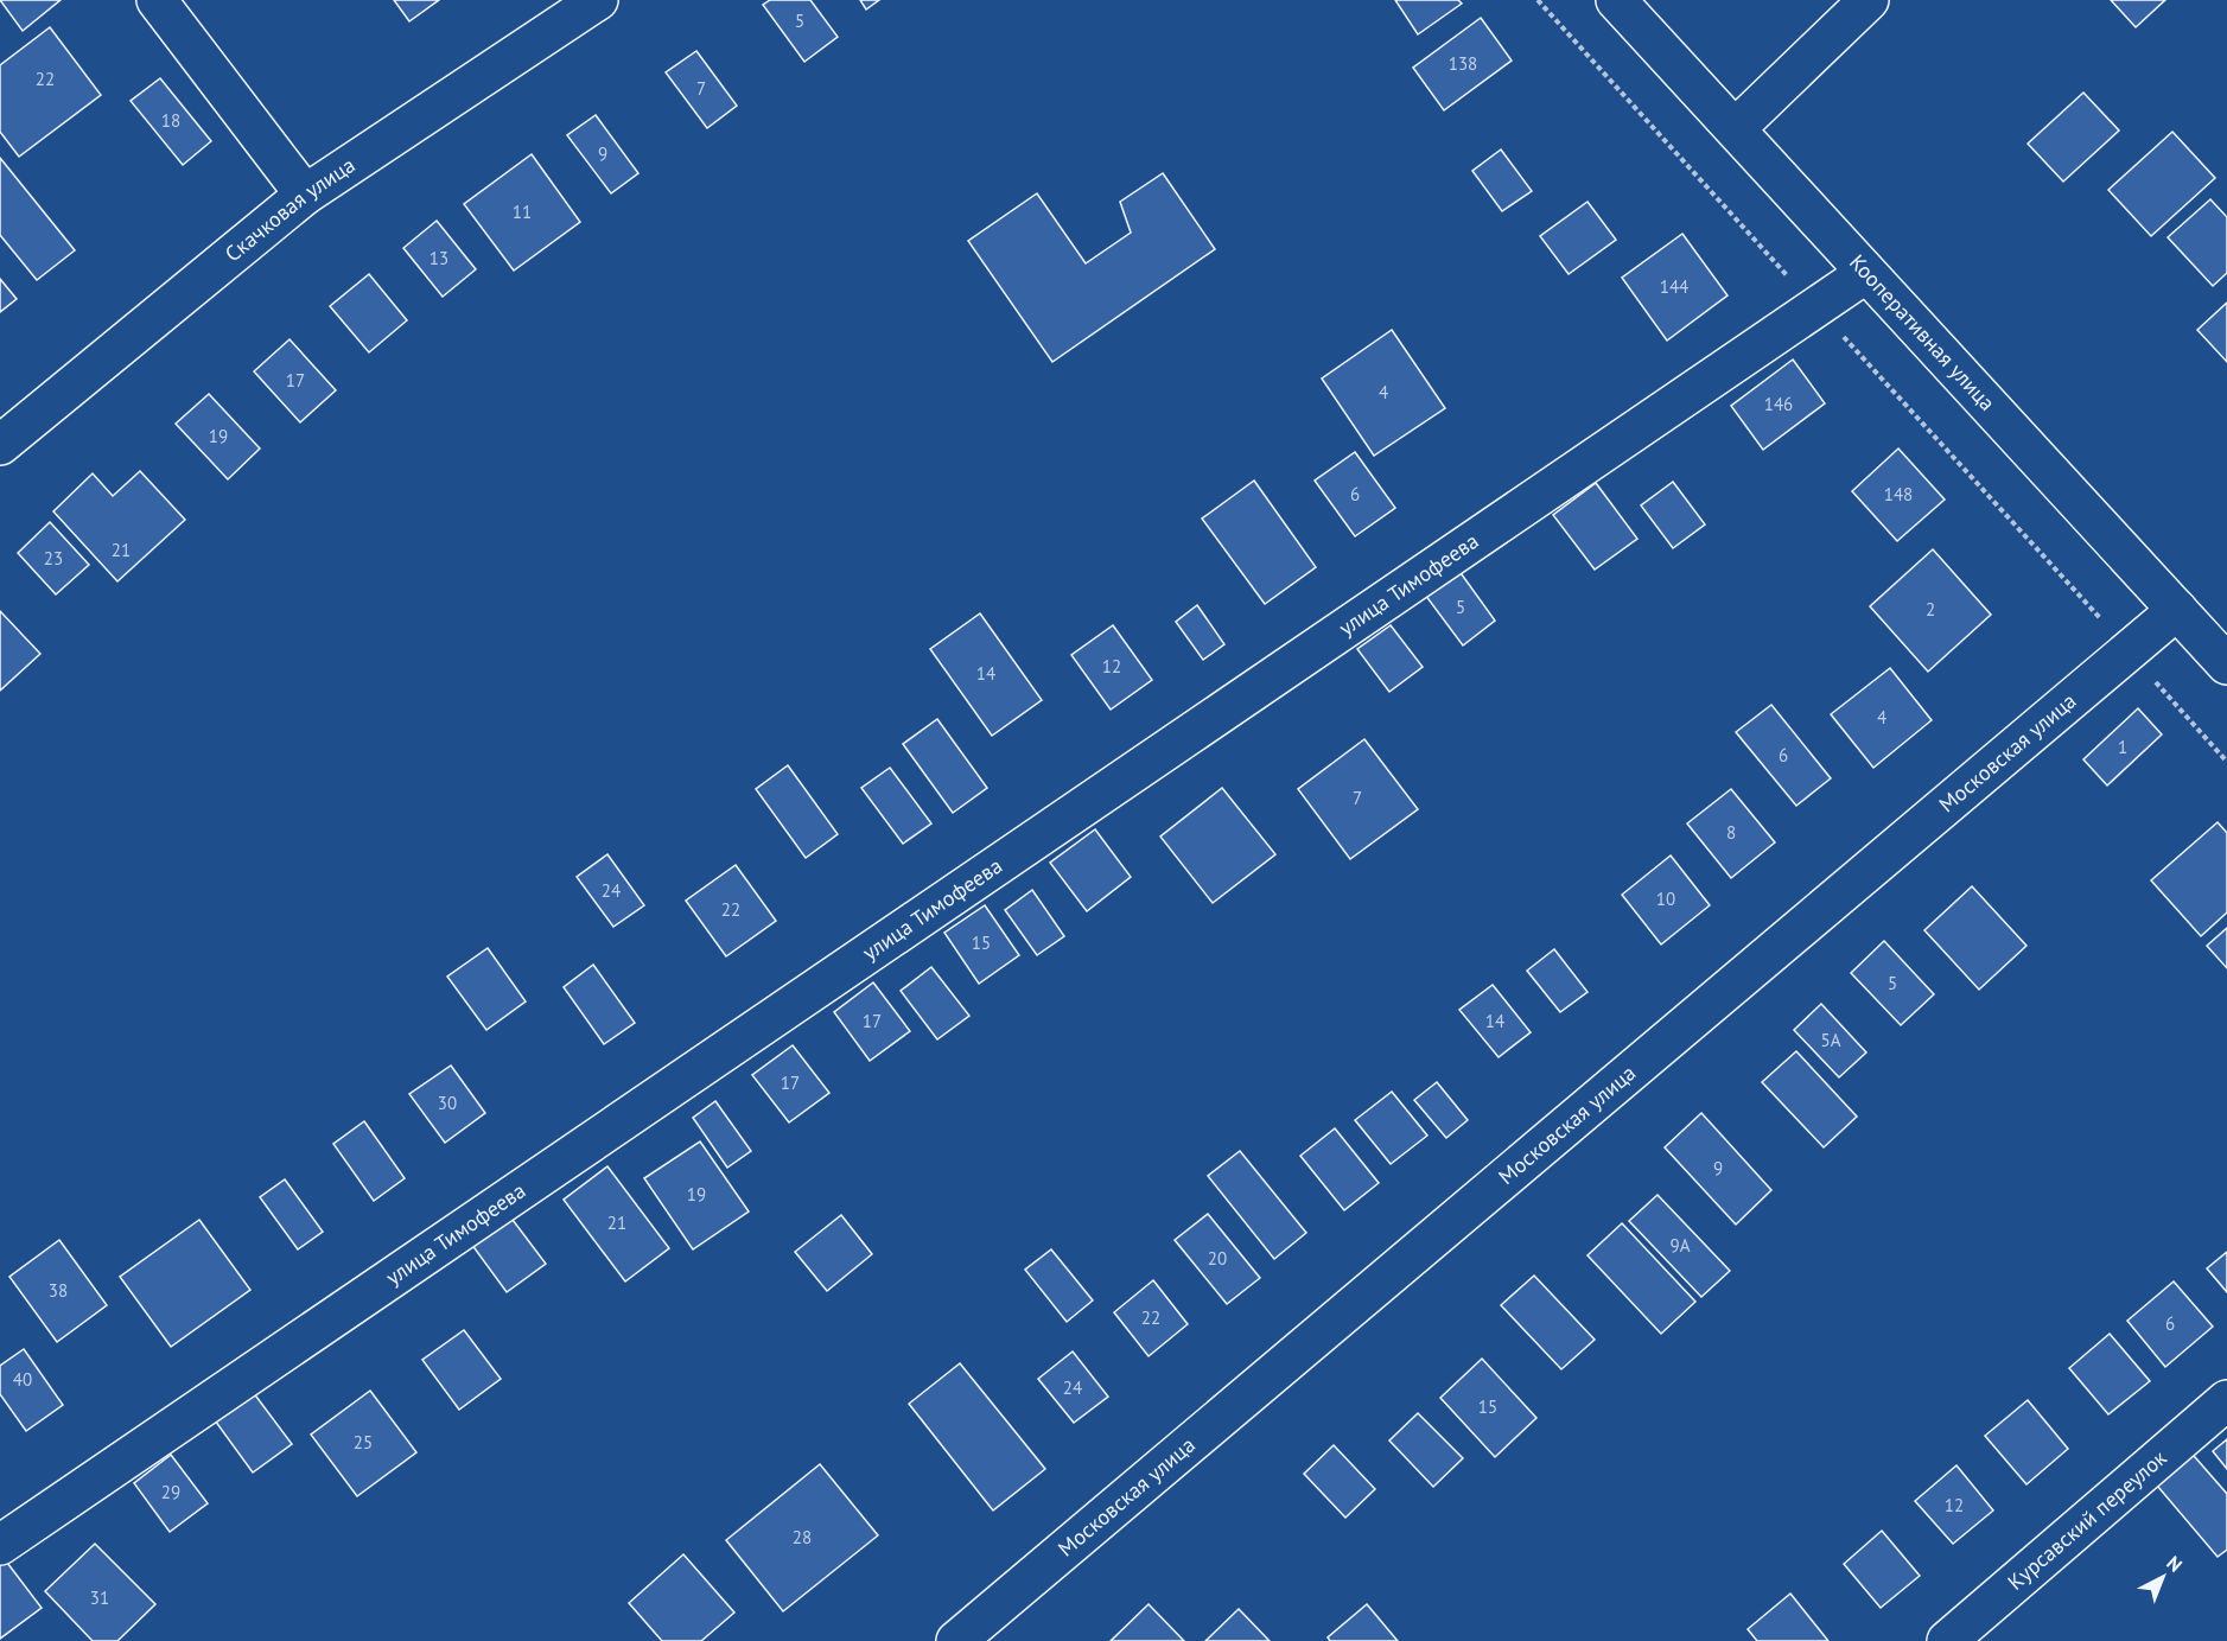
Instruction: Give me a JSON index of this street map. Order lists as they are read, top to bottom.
{
  "streets": {
    "street": [
      "Скачковая улица",
      "Кооперативная улица",
      "улица Тимофеева",
      "Московская улица",
      "Курсавский переулок"
    ]
  },
  "crossings": [
    ["Кооперативная улица", "улица Тимофеева"],
    ["Кооперативная улица", "Московская улица"]
  ],
  "house_numbers": [
    "5",
    "138",
    "22",
    "7",
    "18",
    "9",
    "11",
    "13",
    "144",
    "17",
    "4",
    "146",
    "19",
    "6",
    "148",
    "21",
    "23",
    "5",
    "2",
    "12",
    "14",
    "4",
    "1",
    "6",
    "7",
    "8",
    "24",
    "10",
    "22",
    "15",
    "5",
    "17",
    "14",
    "5А",
    "17",
    "30",
    "9",
    "19",
    "21",
    "9А",
    "20",
    "38",
    "22",
    "6",
    "40",
    "24",
    "15",
    "25",
    "29",
    "12",
    "28",
    "31"
  ],
  "north": "top right"
}
